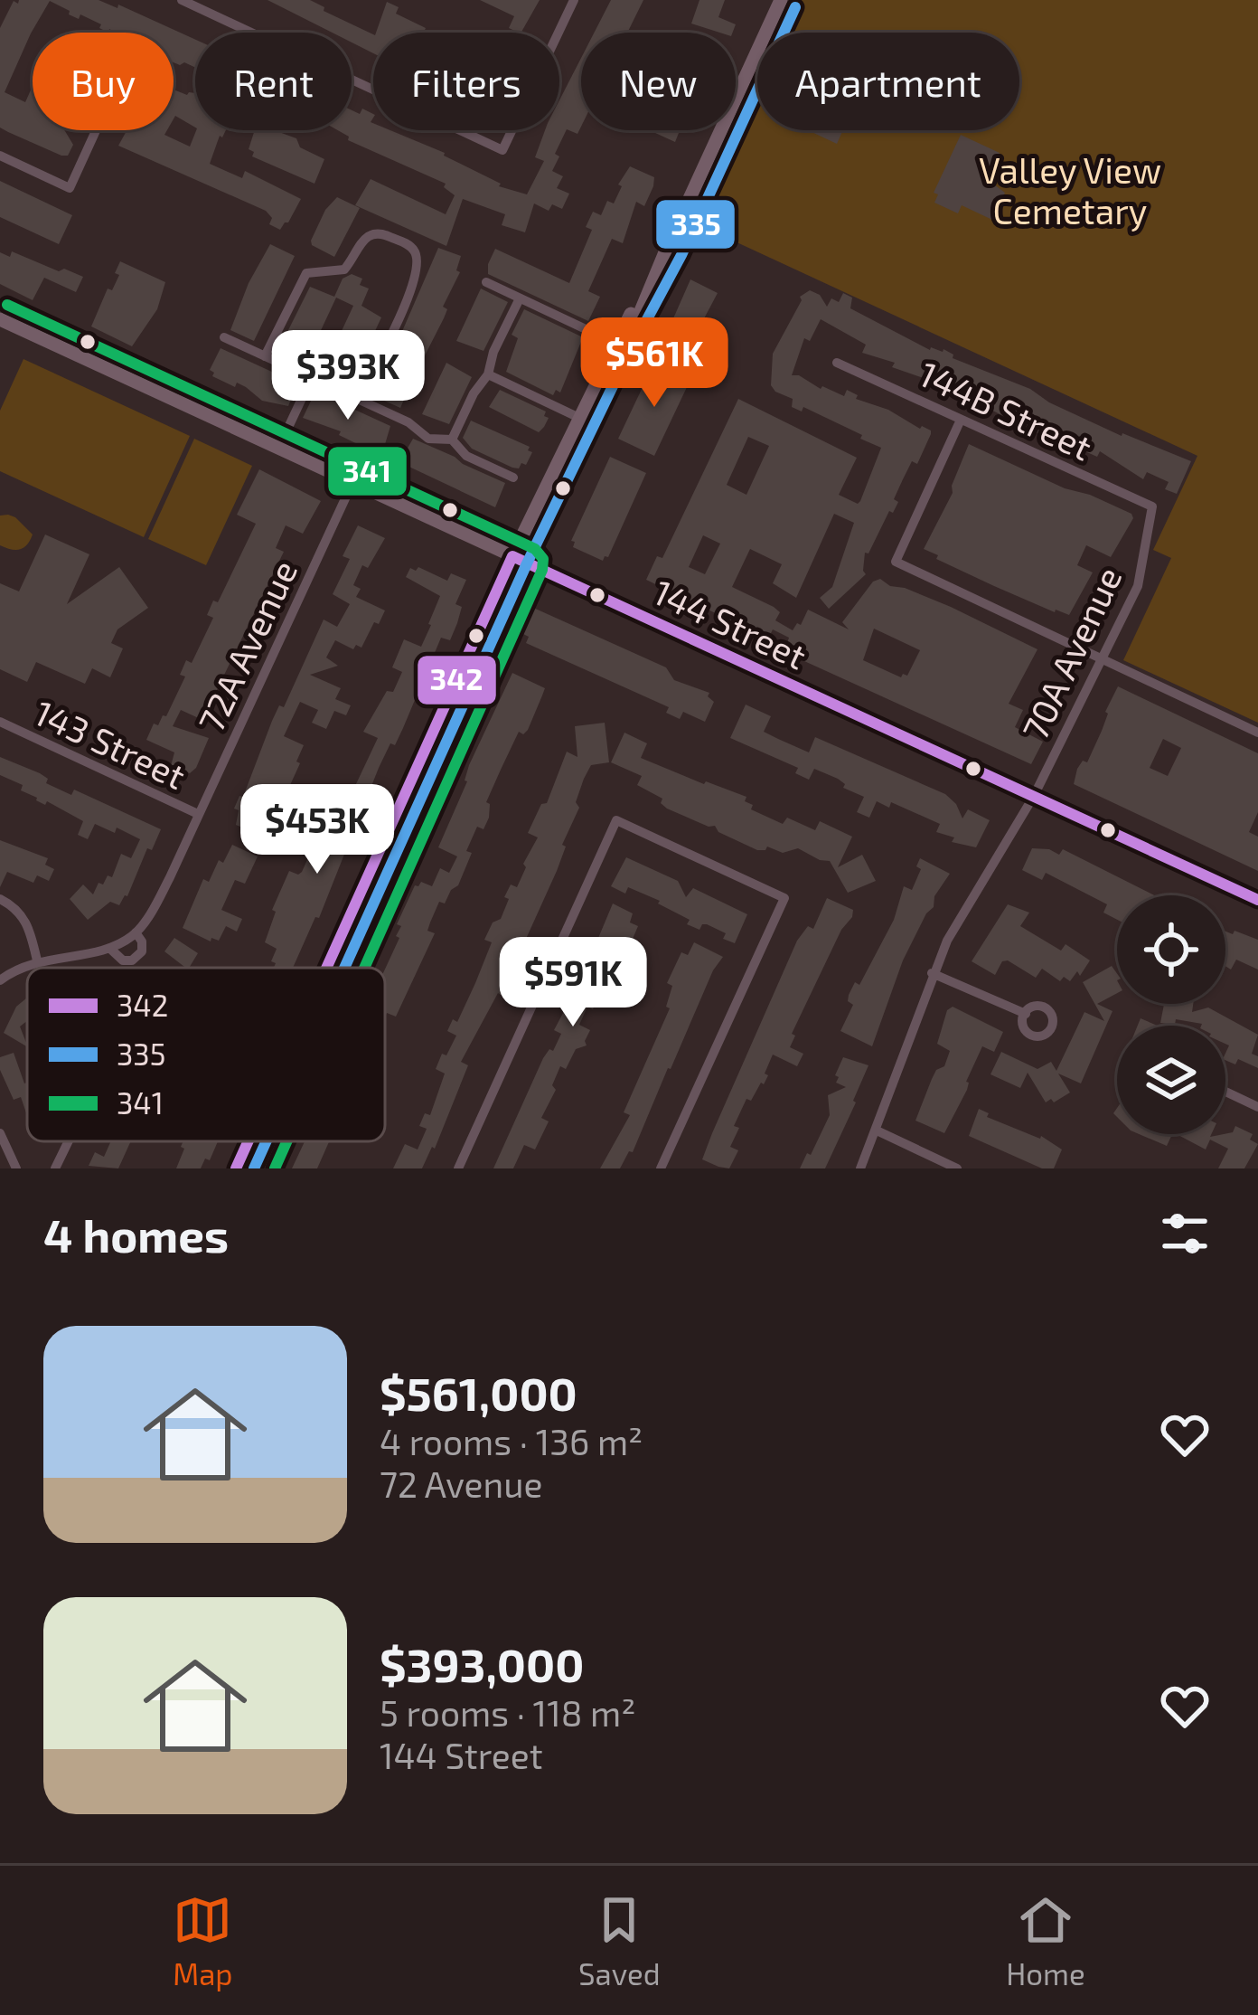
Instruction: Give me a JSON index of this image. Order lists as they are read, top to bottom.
{
  "streets": {
    "main road": ["144 Street"],
    "street": [
      "144B Street",
      "72A Avenue",
      "70A Avenue",
      "143 Street"
    ]
  },
  "crossings": [
    ["144B Street", "70A Avenue"],
    ["144 Street", "72A Avenue"],
    ["144 Street", "70A Avenue"],
    ["72A Avenue", "143 Street"]
  ],
  "parks": ["Valley View Cemetary"],
  "lines": ["transit line 335", "transit line 341", "transit line 342"],
  "legend": ["342", "335", "341"],
  "page": {
    "chip": [
      "Buy",
      "Rent",
      "Filters",
      "New",
      "Apartment"
    ],
    "price": [
      "$561K",
      "$393K",
      "$453K",
      "$591K"
    ],
    "heading": "4 homes",
    "list": [
      {
        "name": "$561,000",
        "note": "4 rooms · 136 m² · 72 Avenue"
      },
      {
        "name": "$393,000",
        "note": "5 rooms · 118 m² · 144 Street"
      }
    ],
    "tabs": ["Map", "Saved", "Home"]
  }
}
